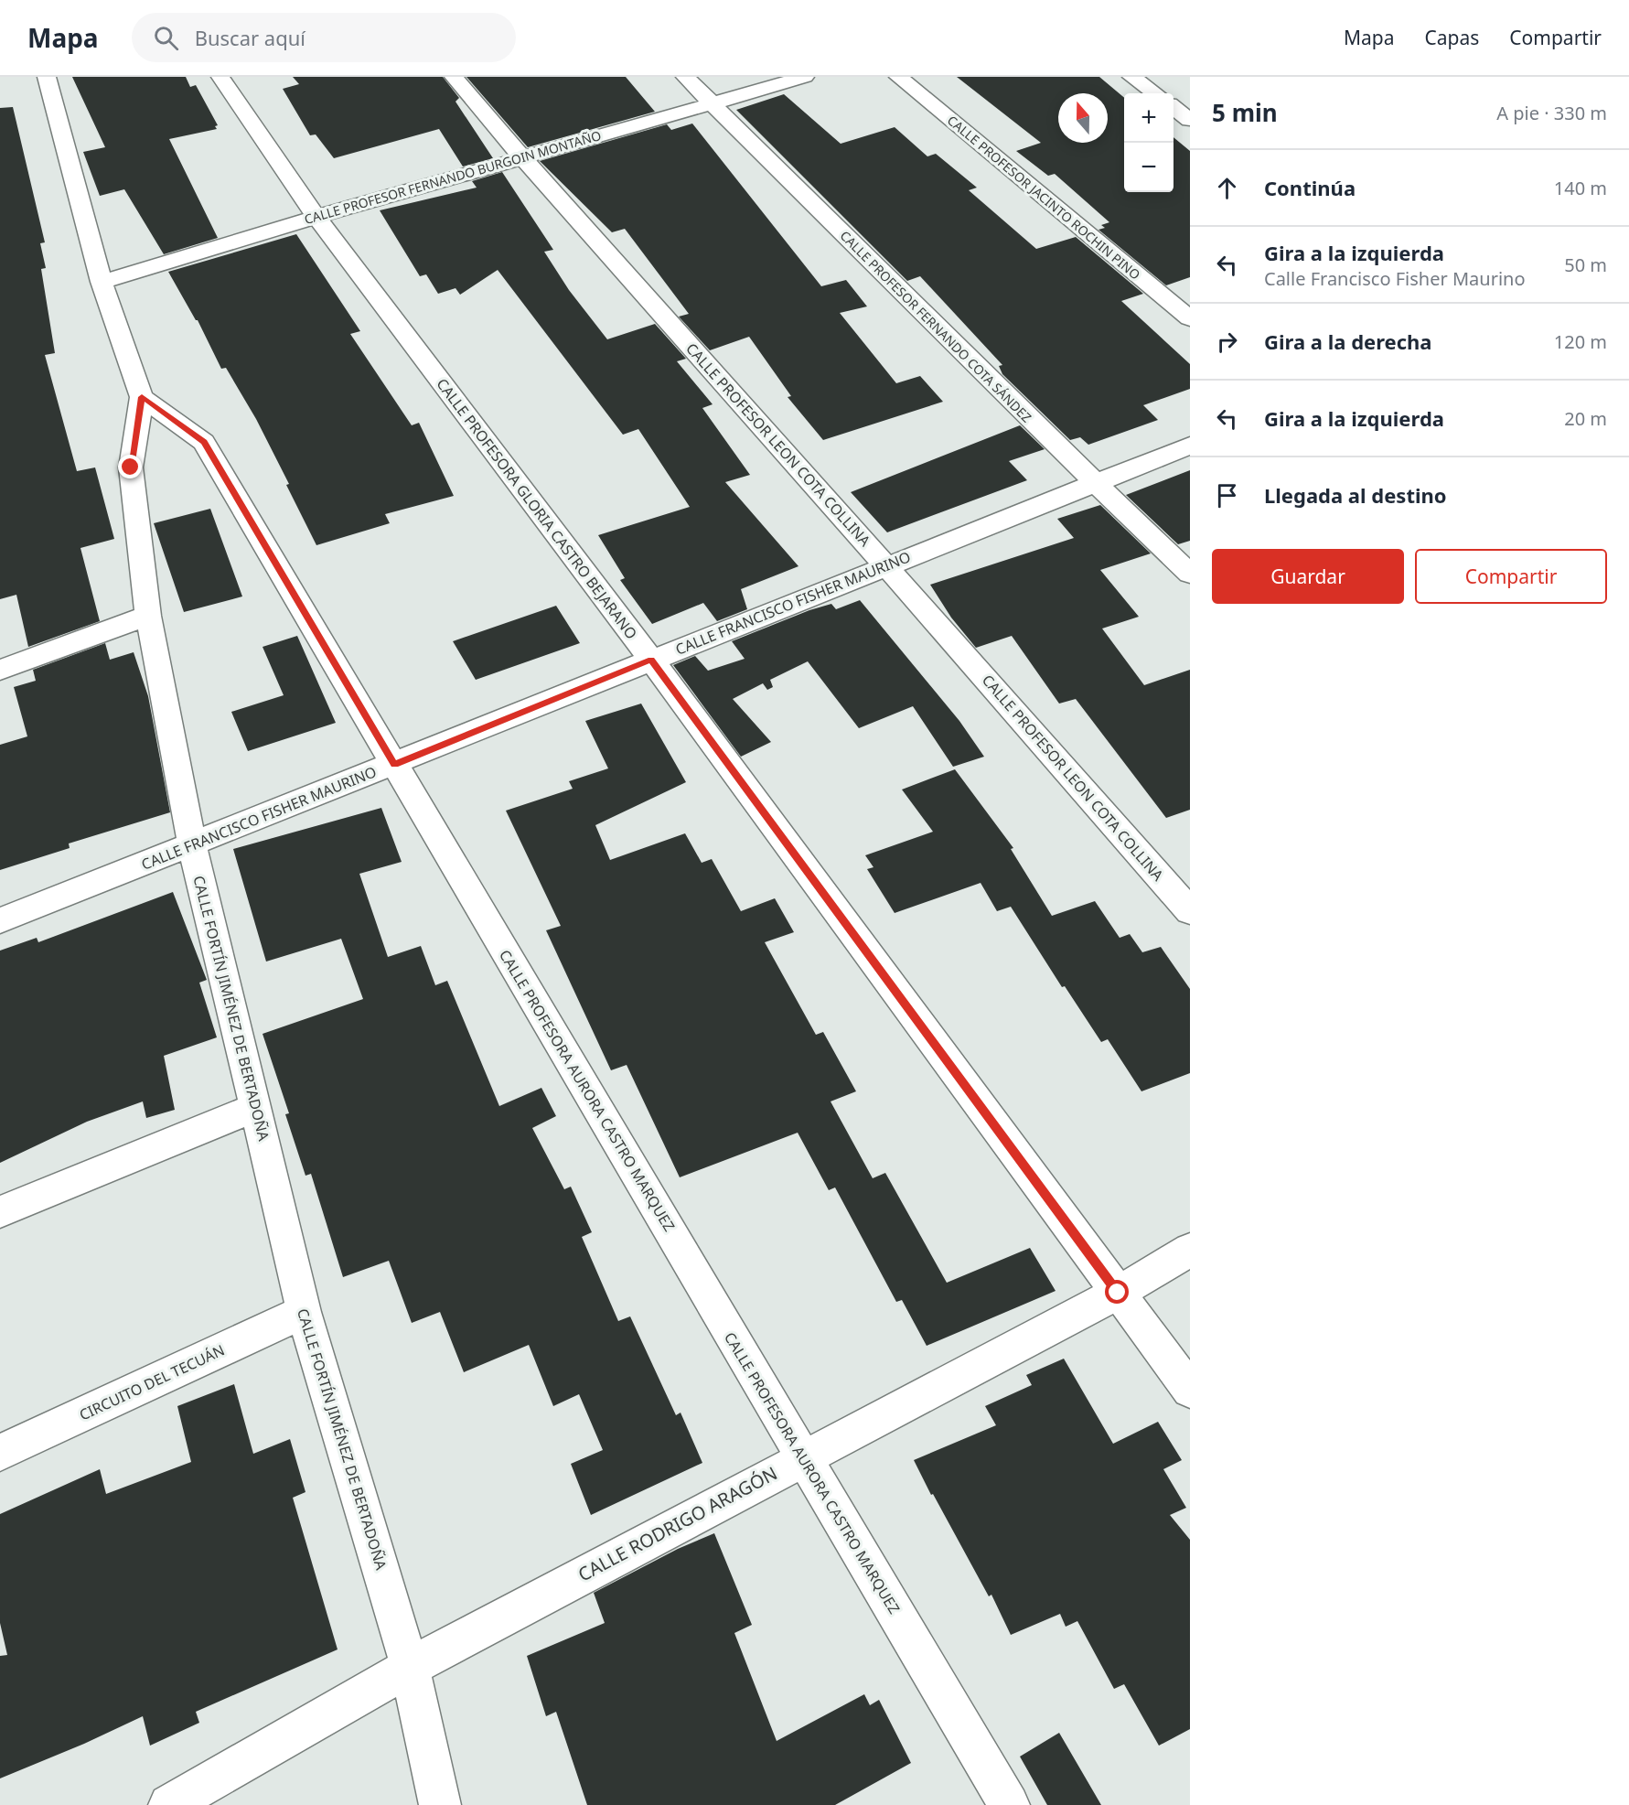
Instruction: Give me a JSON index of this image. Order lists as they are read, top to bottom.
{
  "streets": {
    "street": [
      "CALLE PROFESOR FERNANDO BURGOIN MONTAÑO",
      "CALLE PROFESOR JACINTO ROCHIN PINO",
      "CALLE PROFESOR FERNANDO COTA SÁNDEZ",
      "CALLE PROFESOR LEON COTA COLLINA",
      "CALLE PROFESORA GLORIA CASTRO BEJARANO",
      "CALLE FRANCISCO FISHER MAURINO",
      "CALLE FORTÍN JIMÉNEZ DE BERTADOÑA",
      "CALLE PROFESORA AURORA CASTRO MARQUEZ",
      "CIRCUITO DEL TECUÁN",
      "CALLE RODRIGO ARAGÓN"
    ]
  },
  "crossings": [
    ["CALLE PROFESOR FERNANDO BURGOIN MONTAÑO", "CALLE PROFESOR FERNANDO COTA SÁNDEZ"],
    ["CALLE PROFESOR FERNANDO BURGOIN MONTAÑO", "CALLE PROFESOR LEON COTA COLLINA"],
    ["CALLE PROFESOR FERNANDO BURGOIN MONTAÑO", "CALLE PROFESORA GLORIA CASTRO BEJARANO"],
    ["CALLE PROFESOR FERNANDO BURGOIN MONTAÑO", "CALLE FORTÍN JIMÉNEZ DE BERTADOÑA"],
    ["CALLE PROFESOR FERNANDO COTA SÁNDEZ", "CALLE FRANCISCO FISHER MAURINO"],
    ["CALLE PROFESOR LEON COTA COLLINA", "CALLE FRANCISCO FISHER MAURINO"],
    ["CALLE PROFESORA GLORIA CASTRO BEJARANO", "CALLE FRANCISCO FISHER MAURINO"],
    ["CALLE PROFESORA GLORIA CASTRO BEJARANO", "CALLE RODRIGO ARAGÓN"],
    ["CALLE FRANCISCO FISHER MAURINO", "CALLE FORTÍN JIMÉNEZ DE BERTADOÑA"],
    ["CALLE FRANCISCO FISHER MAURINO", "CALLE PROFESORA AURORA CASTRO MARQUEZ"],
    ["CALLE FORTÍN JIMÉNEZ DE BERTADOÑA", "CALLE PROFESORA AURORA CASTRO MARQUEZ"],
    ["CALLE FORTÍN JIMÉNEZ DE BERTADOÑA", "CIRCUITO DEL TECUÁN"],
    ["CALLE FORTÍN JIMÉNEZ DE BERTADOÑA", "CALLE RODRIGO ARAGÓN"],
    ["CALLE PROFESORA AURORA CASTRO MARQUEZ", "CALLE RODRIGO ARAGÓN"]
  ],
  "north": "top",
  "page": {
    "header": "Mapa",
    "search": "Buscar aquí",
    "nav": ["Mapa", "Capas", "Compartir"],
    "heading": ["5 min", "A pie · 330 m"],
    "map_buttons": ["+", "−"],
    "list": [
      ["Continúa", "140 m"],
      ["Gira a la izquierda", "Calle Francisco Fisher Maurino", "50 m"],
      ["Gira a la derecha", "120 m"],
      ["Gira a la izquierda", "20 m"],
      "Llegada al destino"
    ],
    "buttons": ["Guardar", "Compartir"]
  }
}
